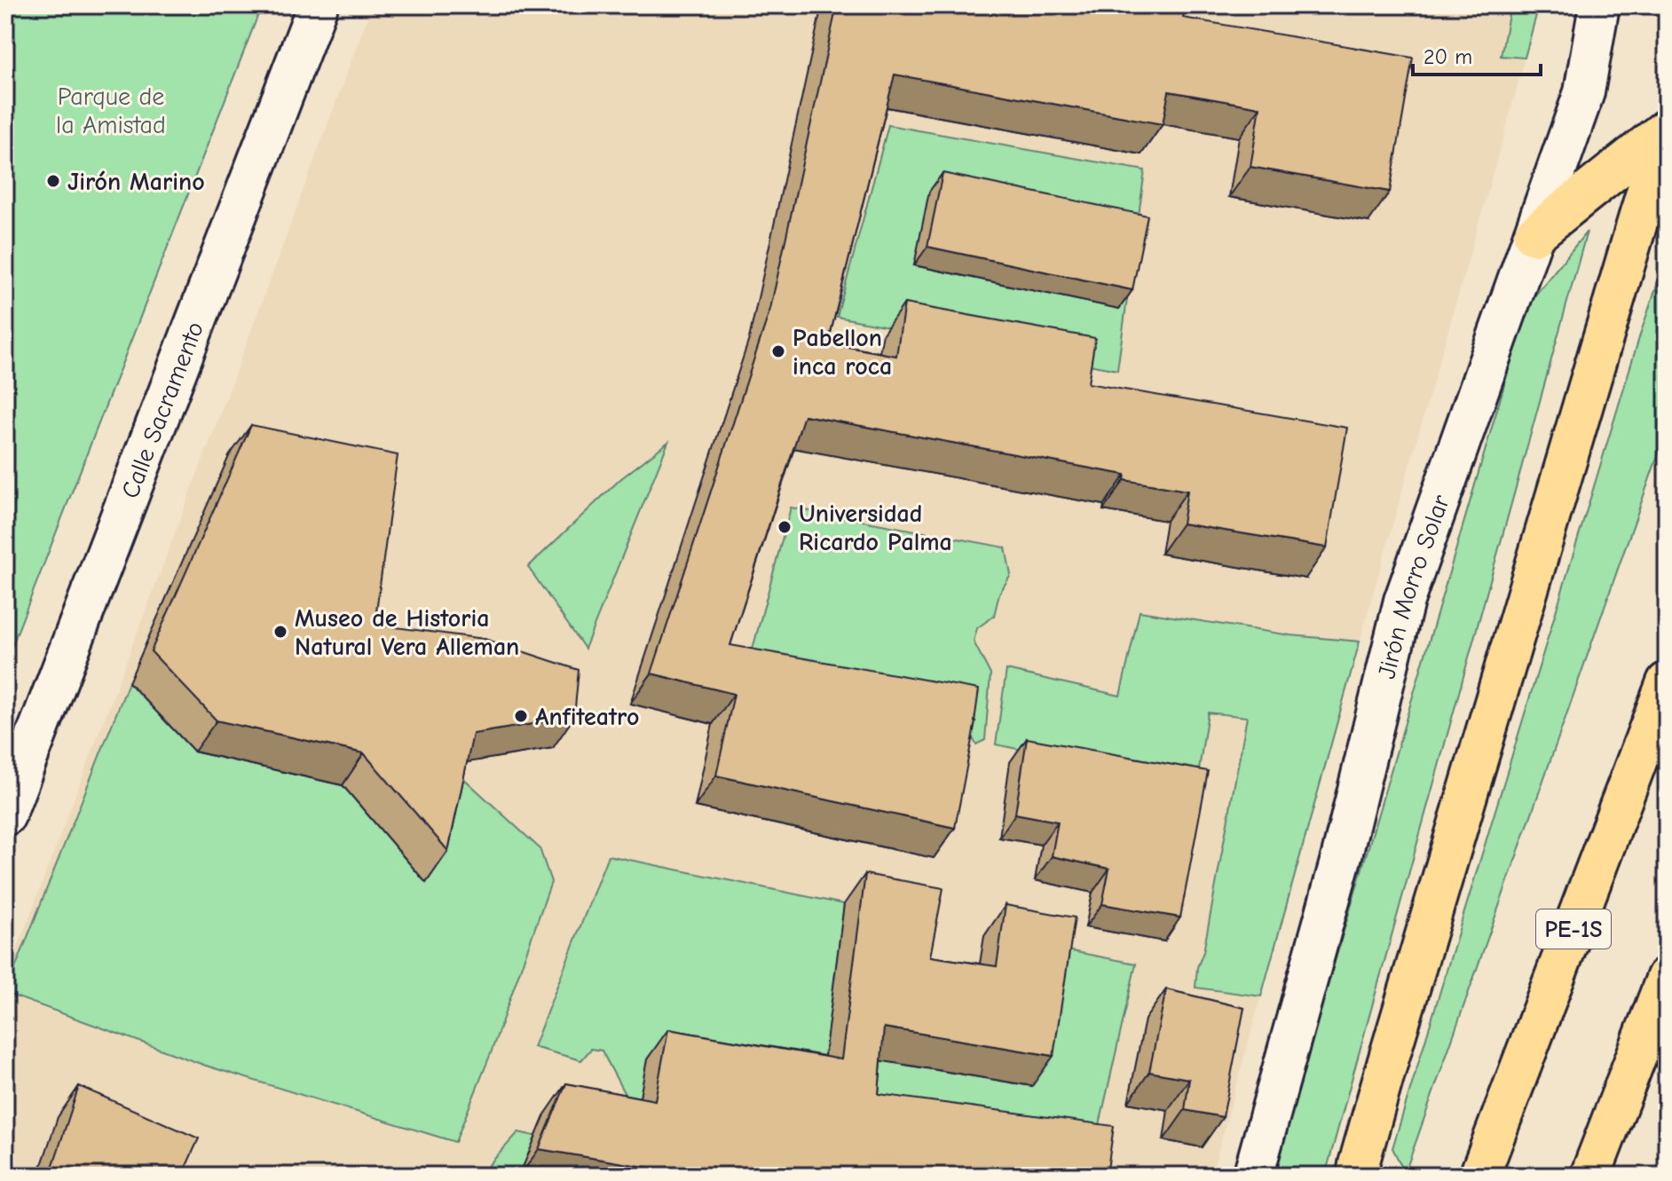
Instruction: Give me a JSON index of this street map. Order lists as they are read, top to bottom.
{
  "streets": {
    "highway": ["PE-1S"],
    "street": ["Calle Sacramento", "Jirón Morro Solar"]
  },
  "parks": ["Parque de la Amistad"],
  "places": [
    "Jirón Marino",
    "Pabellon inca roca",
    "Universidad Ricardo Palma",
    "Museo de Historia Natural Vera Alleman",
    "Anfiteatro"
  ],
  "scale_bar": "20 m"
}
